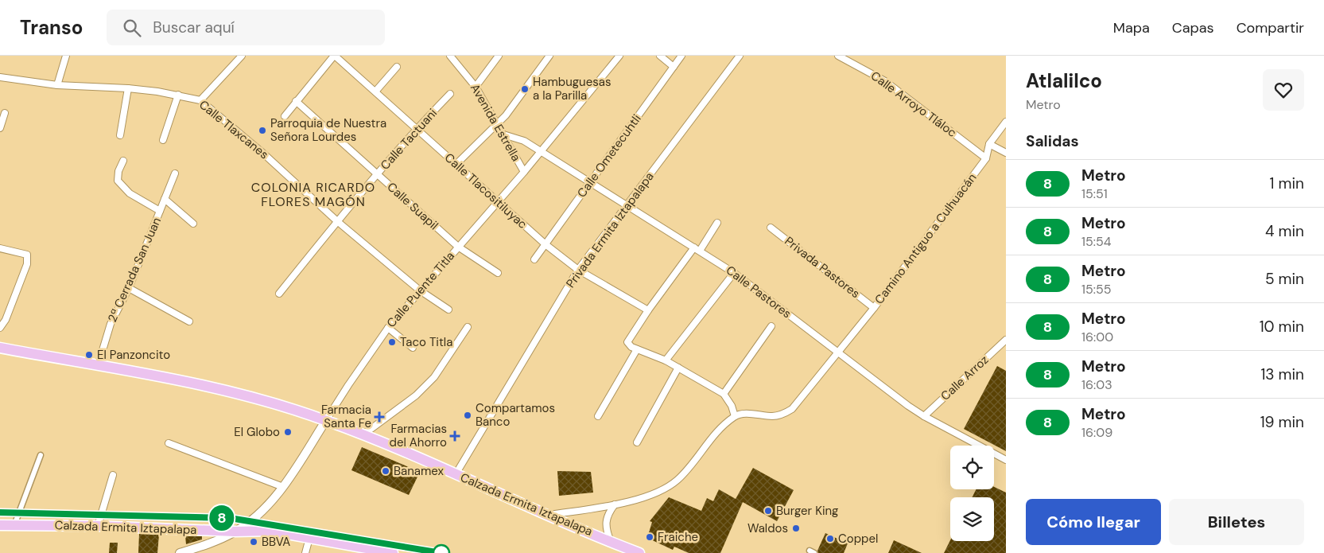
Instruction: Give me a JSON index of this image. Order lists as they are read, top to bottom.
{
  "streets": {
    "main road": ["Calzada Ermita Iztapalapa"],
    "street": [
      "Calle Arroyo Tláloc",
      "Avenida Estrella",
      "Calle Tlaxcanes",
      "Calle Tactuani",
      "Calle Ometecuhtli",
      "Calle Tlacositiluyac",
      "Calle Suapil",
      "Privada Ermita Iztapalapa",
      "Camino Antiguo a Culhuacán",
      "Privada Pastores",
      "2ª Cerrada San Juan",
      "Calle Puente Titla",
      "Calle Pastores",
      "Calle Arroz"
    ]
  },
  "crossings": [
    ["Calle Arroyo Tláloc", "Camino Antiguo a Culhuacán"],
    ["Avenida Estrella", "Calle Puente Titla"],
    ["Avenida Estrella", "Calle Pastores"],
    ["Calle Tlaxcanes", "Calle Tactuani"],
    ["Calle Tlaxcanes", "Calle Puente Titla"],
    ["Calle Tactuani", "Calle Tlacositiluyac"],
    ["Calle Tactuani", "Calle Suapil"],
    ["Calle Ometecuhtli", "Calle Tlacositiluyac"],
    ["Calle Ometecuhtli", "Calle Pastores"],
    ["Calle Tlacositiluyac", "Privada Ermita Iztapalapa"],
    ["Calle Tlacositiluyac", "Calle Puente Titla"],
    ["Calle Suapil", "Calle Puente Titla"],
    ["Privada Ermita Iztapalapa", "Calle Pastores"],
    ["Privada Ermita Iztapalapa", "Calzada Ermita Iztapalapa"],
    ["Camino Antiguo a Culhuacán", "Privada Pastores"],
    ["Camino Antiguo a Culhuacán", "Calle Pastores"],
    ["2ª Cerrada San Juan", "Calzada Ermita Iztapalapa"],
    ["Calle Puente Titla", "Calle Pastores"],
    ["Calle Puente Titla", "Calzada Ermita Iztapalapa"],
    ["Calle Pastores", "Calle Arroz"]
  ],
  "districts": ["COLONIA RICARDO FLORES MAGÓN"],
  "places": {
    "other": [
      "Hambuguesas a la Parilla",
      "Parroquia de Nuestra Señora Lourdes",
      "Taco Titla",
      "El Panzoncito",
      "Compartamos Banco",
      "El Globo",
      "Banamex",
      "Burger King",
      "Waldos",
      "Fraiche",
      "Coppel",
      "BBVA"
    ],
    "health": ["Farmacia Santa Fe", "Farmacias del Ahorro"]
  },
  "lines": ["metro line 8"],
  "page": {
    "header": "Transo",
    "search": "Buscar aquí",
    "nav": ["Mapa", "Capas", "Compartir"],
    "on_map": "8",
    "heading": [
      ["Atlalilco", "Metro"],
      "Salidas"
    ],
    "list": [
      {
        "mark": "8",
        "name": "Metro",
        "note": "15:51",
        "value": "1 min"
      },
      {
        "mark": "8",
        "name": "Metro",
        "note": "15:54",
        "value": "4 min"
      },
      {
        "mark": "8",
        "name": "Metro",
        "note": "15:55",
        "value": "5 min"
      },
      {
        "mark": "8",
        "name": "Metro",
        "note": "16:00",
        "value": "10 min"
      },
      {
        "mark": "8",
        "name": "Metro",
        "note": "16:03",
        "value": "13 min"
      },
      {
        "mark": "8",
        "name": "Metro",
        "note": "16:09",
        "value": "19 min"
      }
    ],
    "buttons": ["Cómo llegar", "Billetes"]
  }
}
